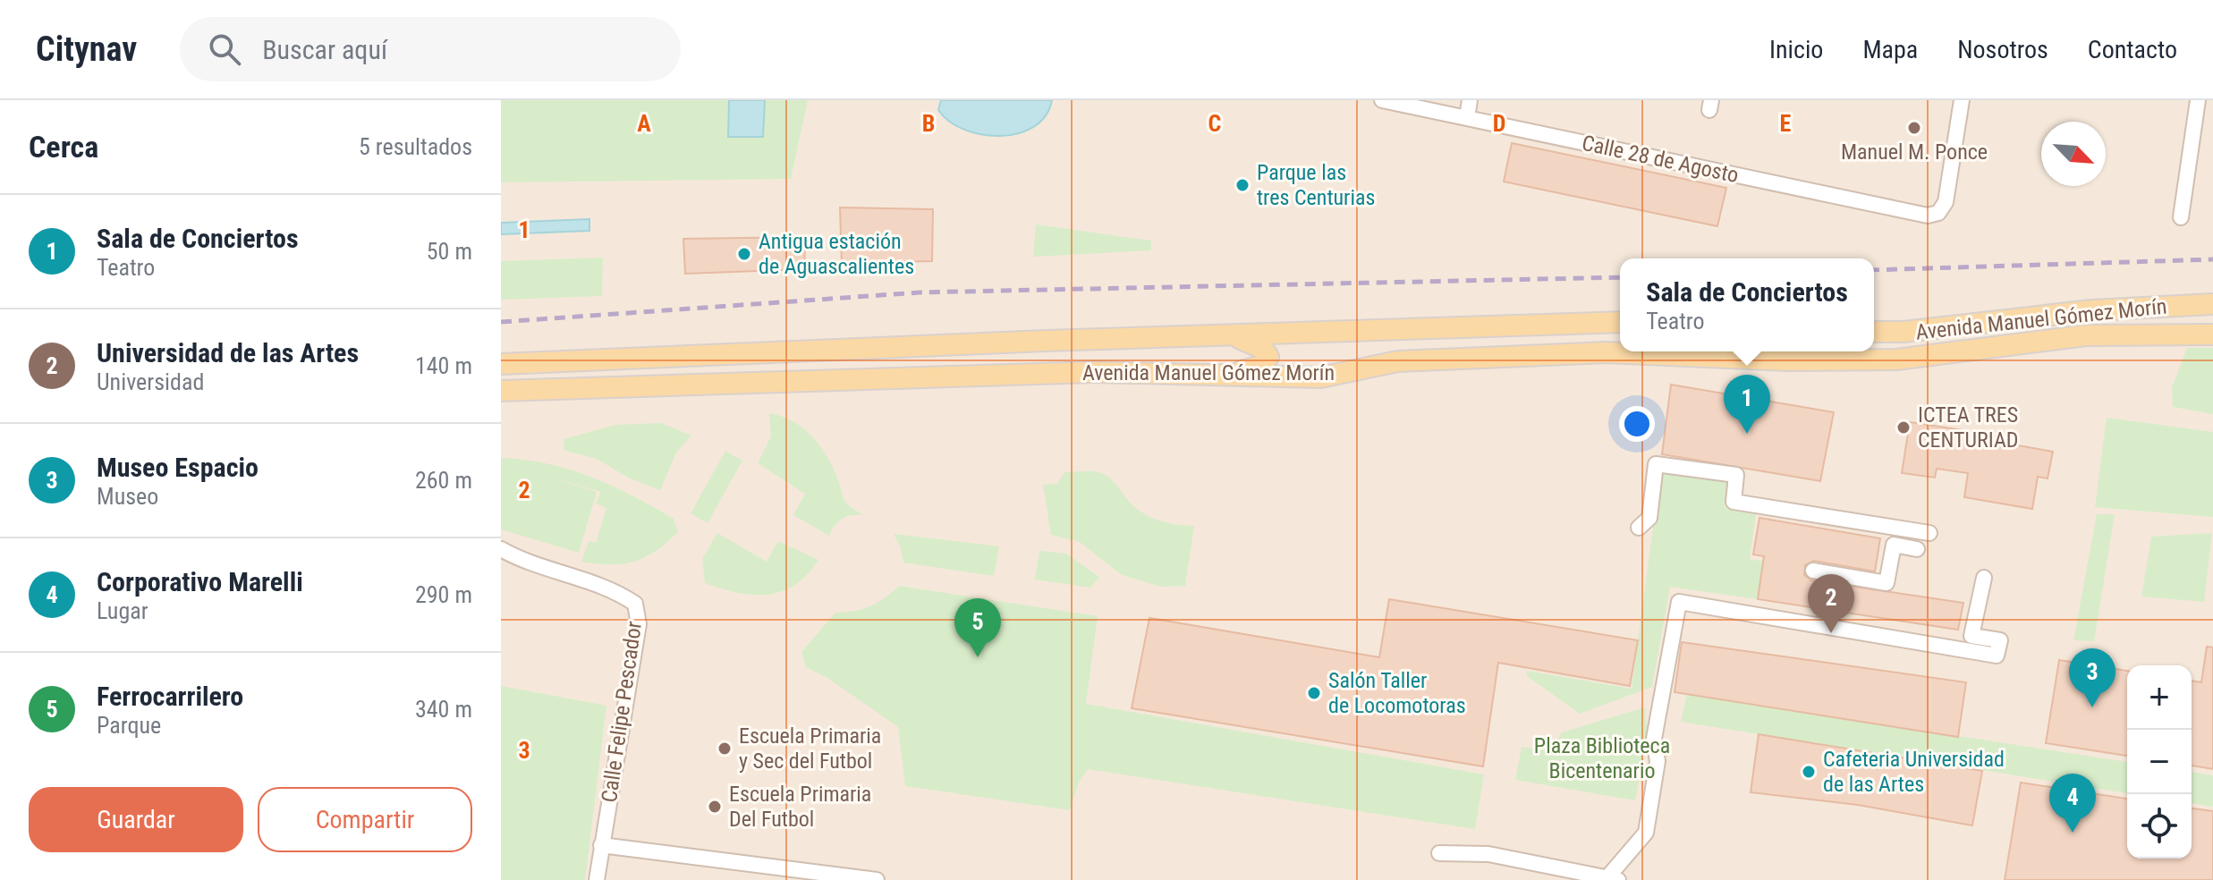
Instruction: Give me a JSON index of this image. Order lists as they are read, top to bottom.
{
  "streets": {
    "main road": ["Avenida Manuel Gómez Morín"],
    "street": ["Calle 28 de Agosto", "Calle Felipe Pescador"]
  },
  "parks": ["Plaza Biblioteca Bicentenario"],
  "places": [
    "Manuel M. Ponce",
    "Parque las tres Centurias",
    "Antigua estación de Aguascalientes",
    "ICTEA TRES CENTURIAD",
    "Salón Taller de Locomotoras",
    "Escuela Primaria y Sec del Futbol",
    "Cafeteria Universidad de las Artes",
    "Escuela Primaria Del Futbol"
  ],
  "north": "bottom right",
  "page": {
    "header": "Citynav",
    "search": "Buscar aquí",
    "nav": [
      "Inicio",
      "Mapa",
      "Nosotros",
      "Contacto"
    ],
    "heading": ["Cerca", "5 resultados"],
    "list": [
      {
        "mark": "1",
        "name": "Sala de Conciertos",
        "note": "Teatro",
        "value": "50 m"
      },
      {
        "mark": "2",
        "name": "Universidad de las Artes",
        "note": "Universidad",
        "value": "140 m"
      },
      {
        "mark": "3",
        "name": "Museo Espacio",
        "note": "Museo",
        "value": "260 m"
      },
      {
        "mark": "4",
        "name": "Corporativo Marelli",
        "note": "Lugar",
        "value": "290 m"
      },
      {
        "mark": "5",
        "name": "Ferrocarrilero",
        "note": "Parque",
        "value": "340 m"
      }
    ],
    "popup": ["Sala de Conciertos", "Teatro"],
    "pins": [
      "1",
      "2",
      "5",
      "3",
      "4"
    ],
    "map_buttons": ["+", "−"],
    "buttons": ["Guardar", "Compartir"]
  },
  "grid": {
    "columns": [
      "A",
      "B",
      "C",
      "D",
      "E"
    ],
    "rows": ["1", "2", "3"]
  }
}
